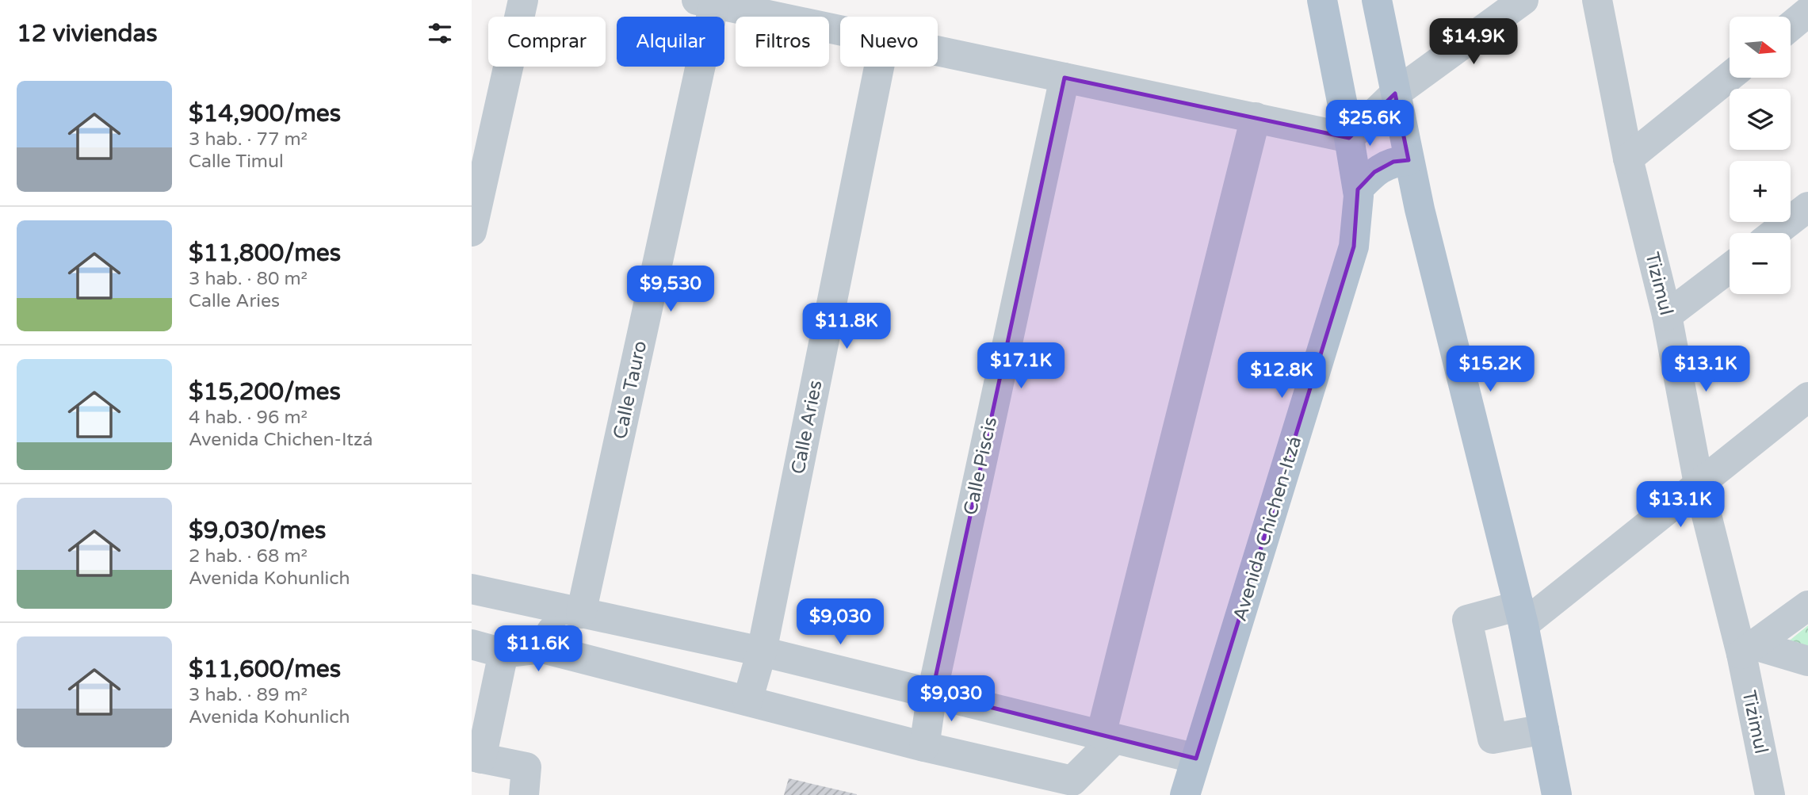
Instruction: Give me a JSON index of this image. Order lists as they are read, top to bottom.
{
  "streets": {
    "main road": ["Avenida Chichen-Itzá"],
    "street": [
      "Tizimul",
      "Calle Tauro",
      "Calle Aries",
      "Calle Piscis"
    ]
  },
  "north": "right",
  "page": {
    "heading": "12 viviendas",
    "map_buttons": ["+", "−"],
    "chip": [
      "Comprar",
      "Alquilar",
      "Filtros",
      "Nuevo"
    ],
    "price": [
      "$14.9K",
      "$25.6K",
      "$9,530",
      "$11.8K",
      "$17.1K",
      "$15.2K",
      "$13.1K",
      "$12.8K",
      "$13.1K",
      "$9,030",
      "$11.6K",
      "$9,030"
    ],
    "list": [
      {
        "name": "$14,900/mes",
        "note": "3 hab. · 77 m² · Calle Timul"
      },
      {
        "name": "$11,800/mes",
        "note": "3 hab. · 80 m² · Calle Aries"
      },
      {
        "name": "$15,200/mes",
        "note": "4 hab. · 96 m² · Avenida Chichen-Itzá"
      },
      {
        "name": "$9,030/mes",
        "note": "2 hab. · 68 m² · Avenida Kohunlich"
      },
      {
        "name": "$11,600/mes",
        "note": "3 hab. · 89 m² · Avenida Kohunlich"
      }
    ]
  }
}
